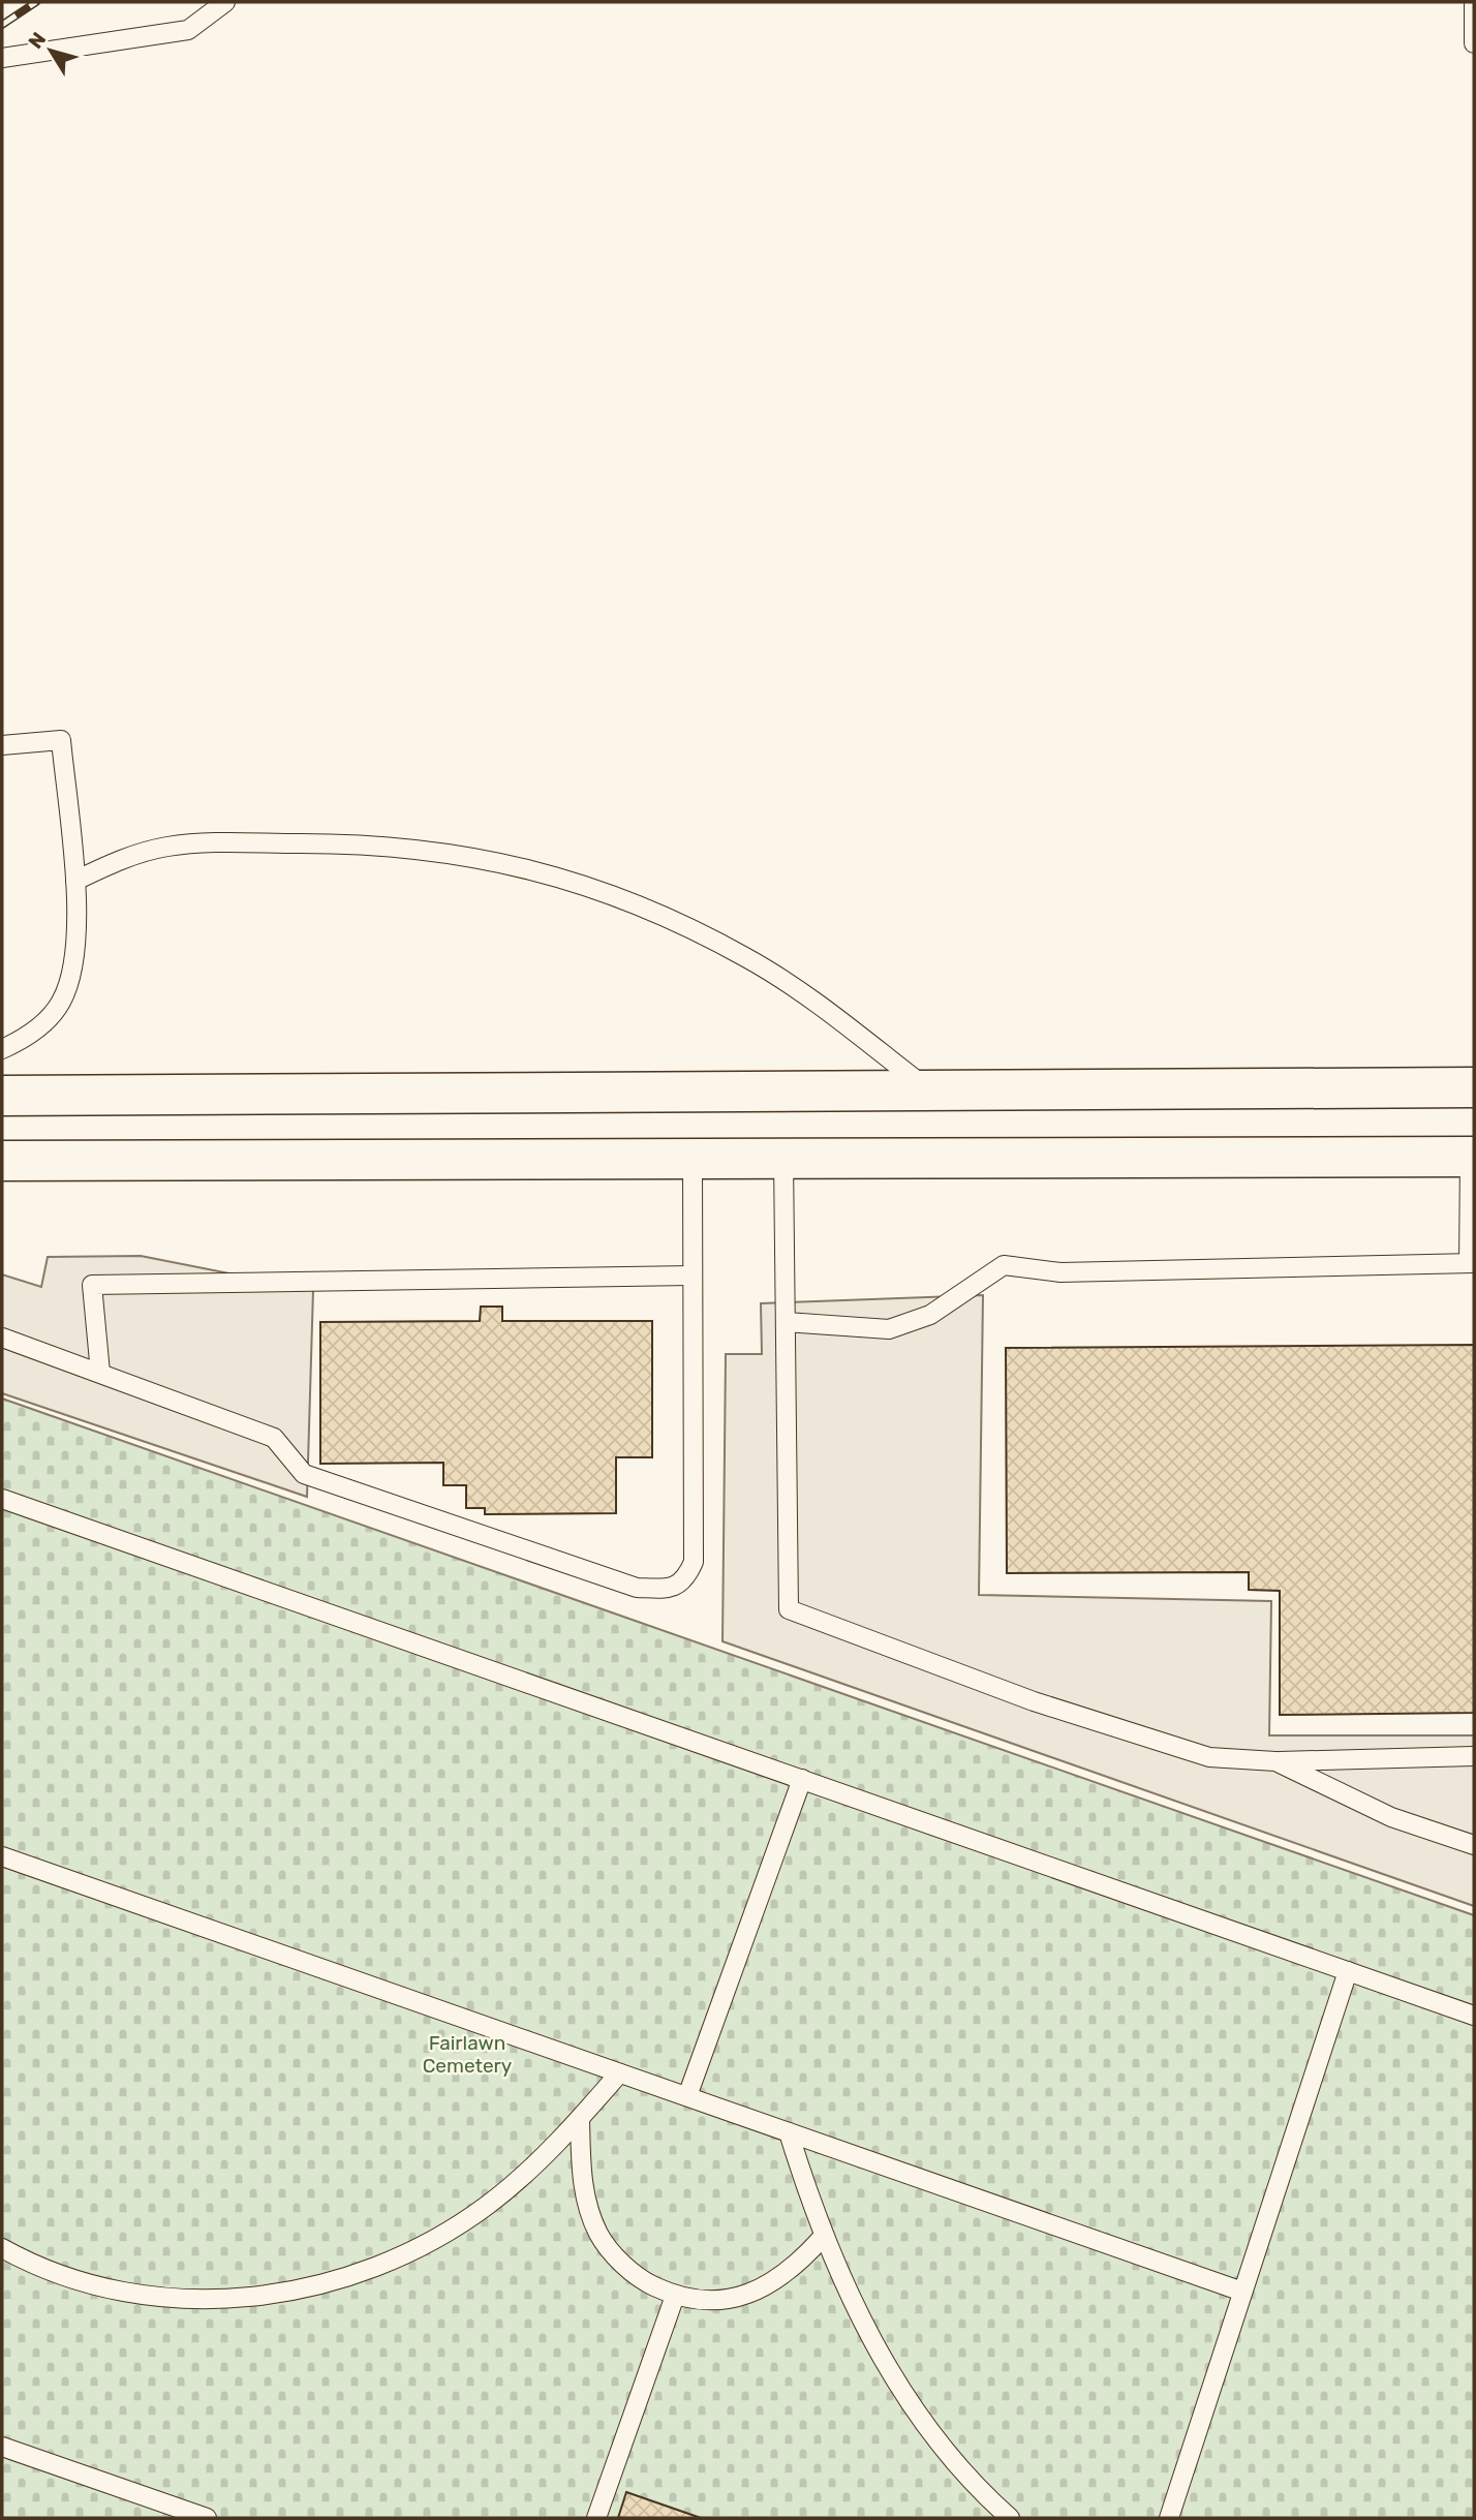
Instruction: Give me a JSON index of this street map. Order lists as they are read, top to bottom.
{
  "parks": ["Fairlawn Cemetery"],
  "north": "top left"
}
